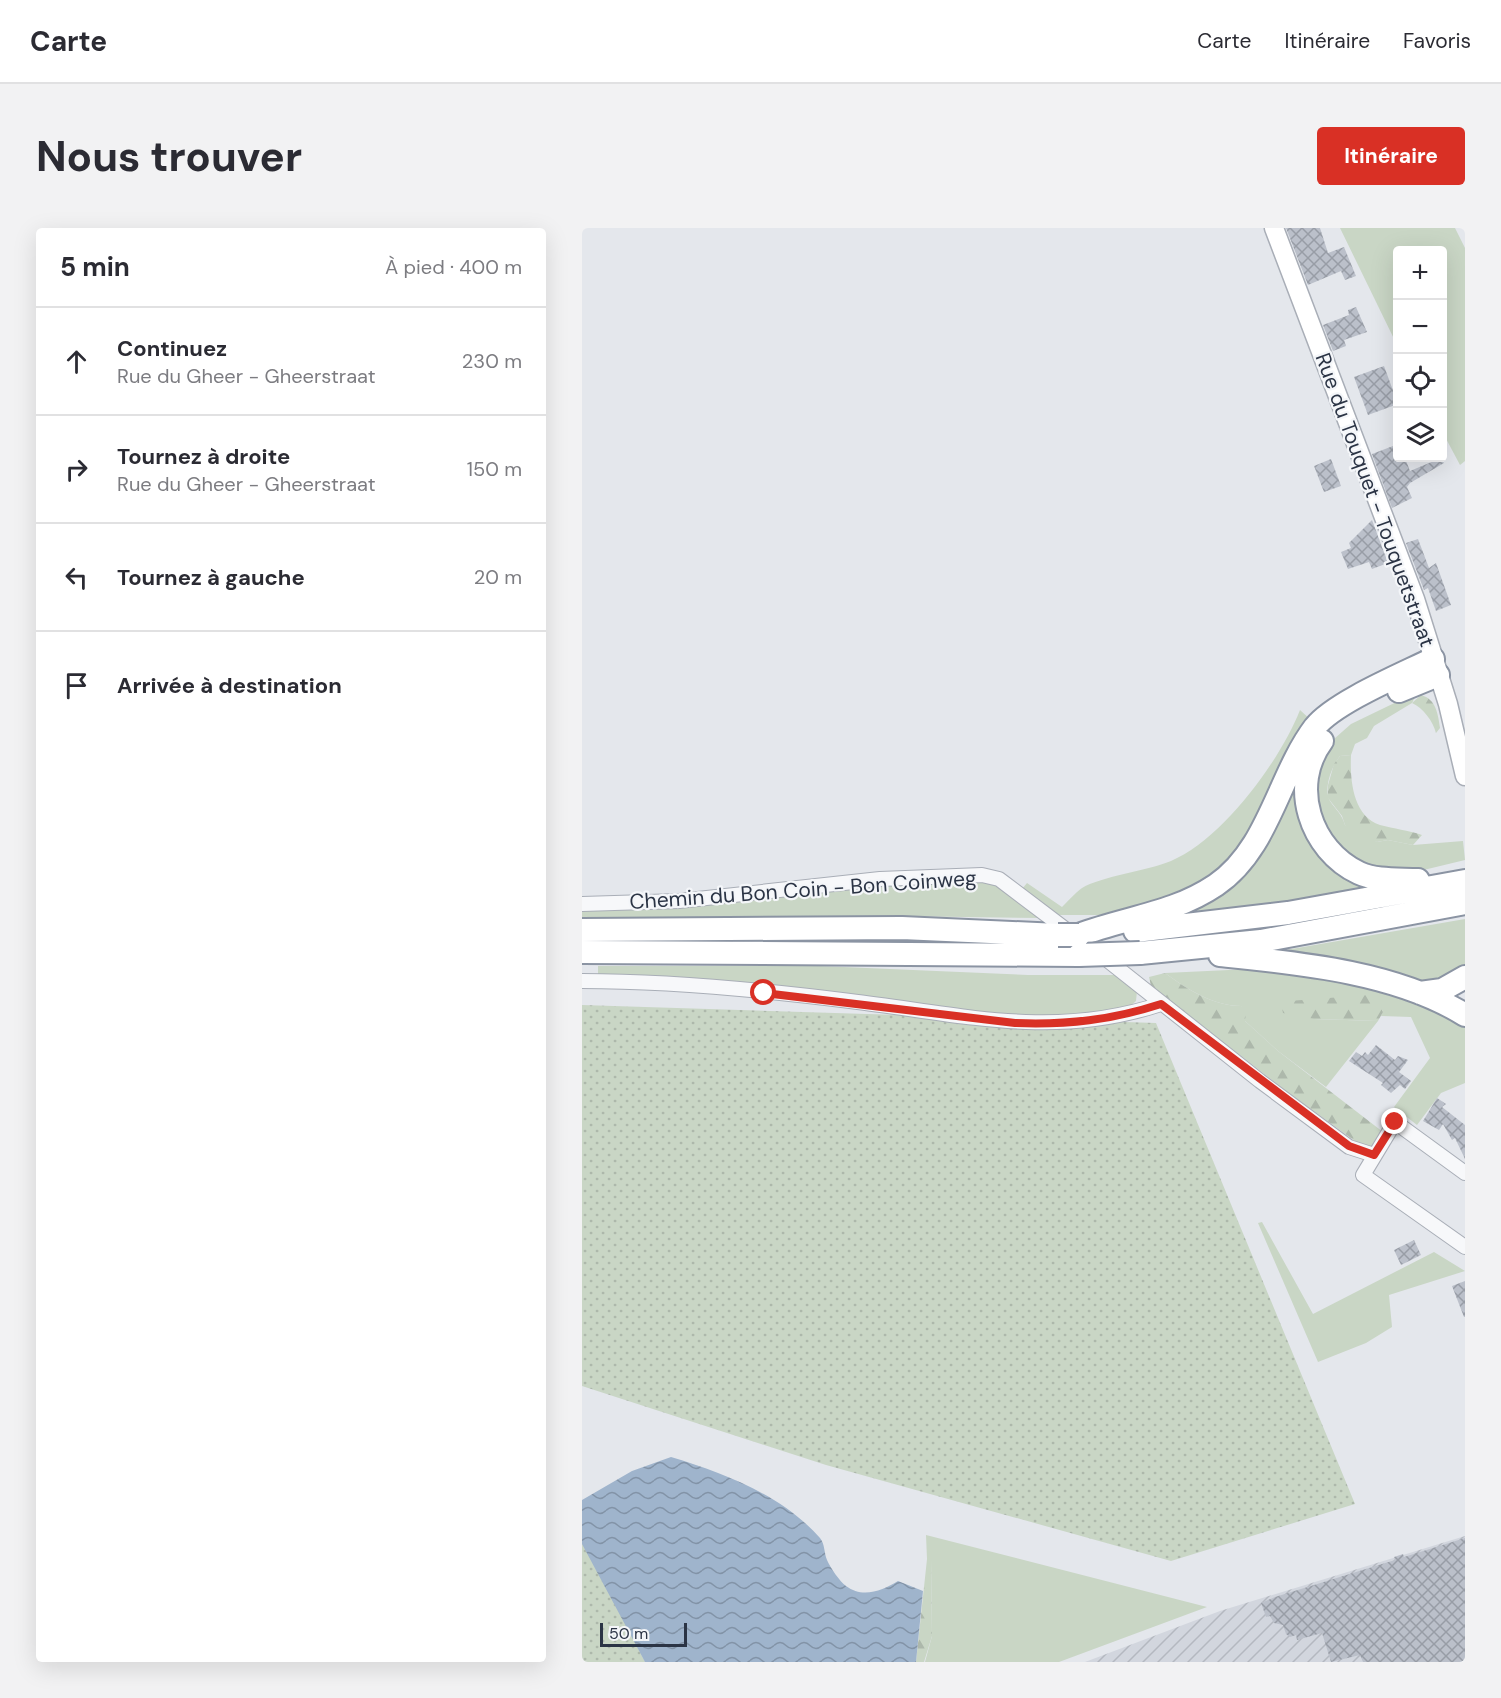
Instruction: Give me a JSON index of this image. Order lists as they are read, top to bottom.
{
  "streets": {
    "main road": ["Rue du Touquet - Touquetstraat"],
    "street": ["Chemin du Bon Coin - Bon Coinweg"]
  },
  "scale_bar": "50 m",
  "page": {
    "header": "Carte",
    "nav": ["Carte", "Itinéraire", "Favoris"],
    "buttons": "Itinéraire",
    "title": "Nous trouver",
    "heading": ["5 min", "À pied · 400 m"],
    "map_buttons": ["+", "−"],
    "list": [
      ["Continuez", "Rue du Gheer - Gheerstraat", "230 m"],
      ["Tournez à droite", "Rue du Gheer - Gheerstraat", "150 m"],
      ["Tournez à gauche", "20 m"],
      "Arrivée à destination"
    ],
    "scale": "50 m"
  }
}
